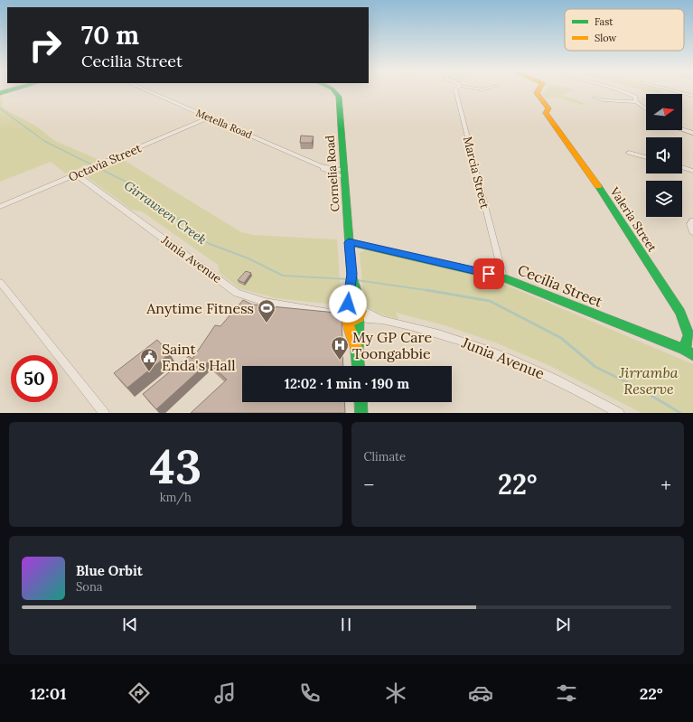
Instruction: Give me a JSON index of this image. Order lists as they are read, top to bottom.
{
  "streets": {
    "street": [
      "Metella Road",
      "Octavia Street",
      "Marcia Street",
      "Cornelia Road",
      "Valeria Street",
      "Junia Avenue",
      "Cecilia Street"
    ]
  },
  "crossings": [
    ["Metella Road", "Octavia Street"],
    ["Metella Road", "Cornelia Road"],
    ["Octavia Street", "Junia Avenue"],
    ["Marcia Street", "Cecilia Street"],
    ["Cornelia Road", "Junia Avenue"],
    ["Cornelia Road", "Cecilia Street"],
    ["Valeria Street", "Cecilia Street"]
  ],
  "water": ["Girraween Creek"],
  "parks": ["Jirramba Reserve"],
  "places": {
    "sports": ["Anytime Fitness"],
    "hospital": ["My GP Care Toongabbie"],
    "public building": ["Saint Enda's Hall"]
  },
  "legend": ["Fast", "Slow"],
  "north": "right",
  "page": {
    "turn": ["70 m", "Cecilia Street"],
    "limit": "50",
    "trip": "12:02 · 1 min · 190 m",
    "tile": [
      ["43", "km/h"],
      "Climate"
    ],
    "heat": ["−", "22°", "+"],
    "song": ["Blue Orbit", "Sona"],
    "tabs": ["12:01", "22°"]
  }
}
